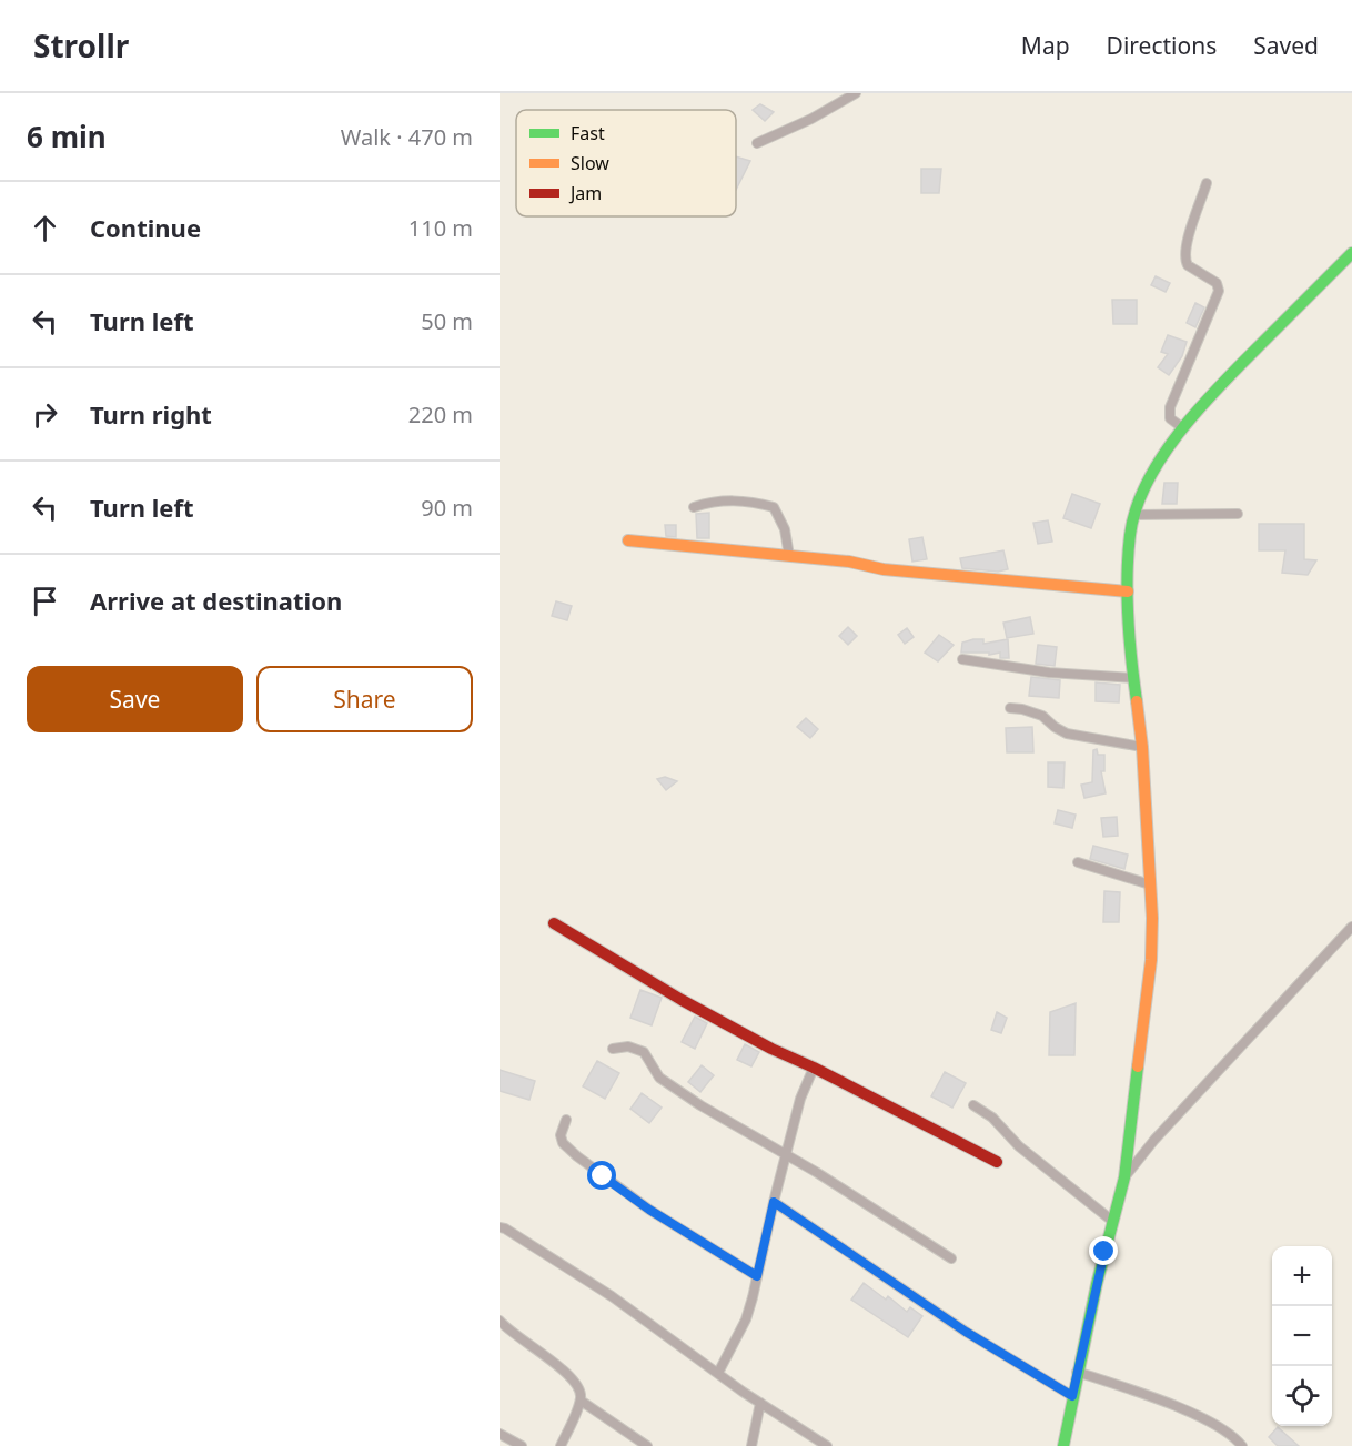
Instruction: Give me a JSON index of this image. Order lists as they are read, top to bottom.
{
  "legend": ["Fast", "Slow", "Jam"],
  "page": {
    "header": "Strollr",
    "nav": ["Map", "Directions", "Saved"],
    "heading": ["6 min", "Walk · 470 m"],
    "list": [
      ["Continue", "110 m"],
      ["Turn left", "50 m"],
      ["Turn right", "220 m"],
      ["Turn left", "90 m"],
      "Arrive at destination"
    ],
    "buttons": ["Save", "Share"],
    "map_buttons": ["+", "−"]
  }
}
